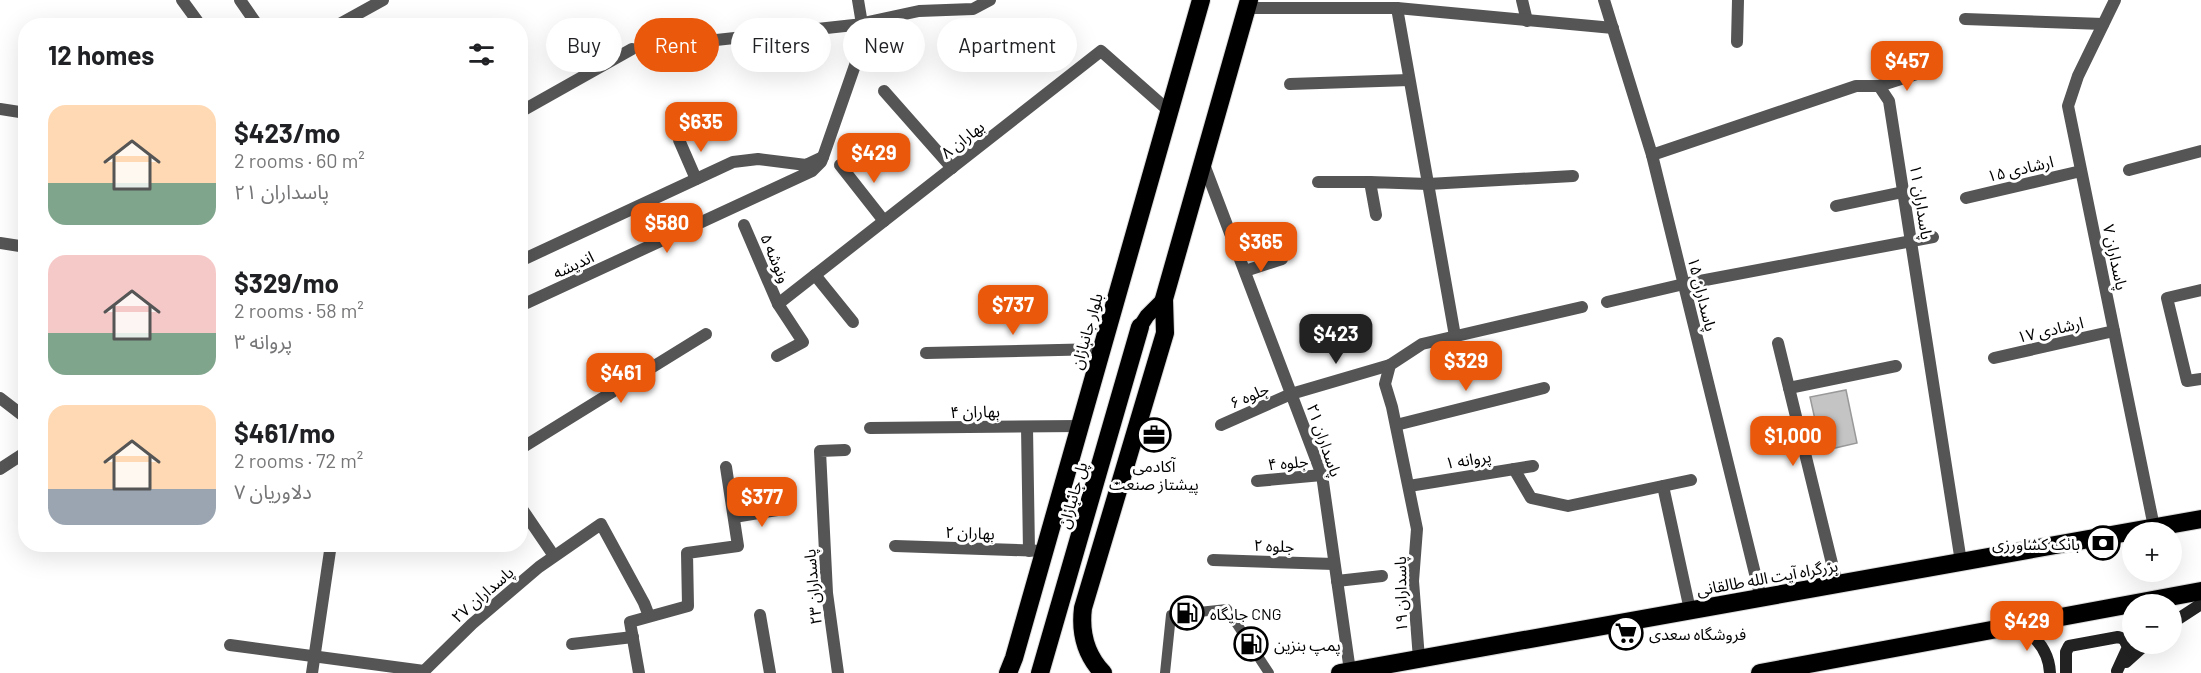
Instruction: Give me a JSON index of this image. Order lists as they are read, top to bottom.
{
  "streets": {
    "highway": ["بلوار جانبازان", "پل جانبازان", "بزرگراه آیت الله طالقانی"],
    "street": [
      "بهاران ۸",
      "ارشادی ۱۵",
      "پاسداران ١١",
      "پاسداران ۷",
      "ونوشه ۵",
      "اندیشه",
      "پاسداران ۱۵",
      "ارشادی ۱۷",
      "جلوه ۶",
      "بهاران ۴",
      "پاسداران ۲۱",
      "پروانه ۱",
      "جلوه ۴",
      "بهاران ۲",
      "جلوه ۲",
      "پاسداران ۲۳",
      "پاسداران ۲۷",
      "پاسداران ۱۹"
    ]
  },
  "crossings": [
    ["بهاران ۸", "ونوشه ۵"],
    ["بهاران ۸", "بلوار جانبازان"],
    ["ارشادی ۱۵", "پاسداران ۷"],
    ["پاسداران ١١", "بزرگراه آیت الله طالقانی"],
    ["پاسداران ۷", "ارشادی ۱۷"],
    ["پاسداران ۱۵", "بزرگراه آیت الله طالقانی"],
    ["بلوار جانبازان", "بهاران ۴"],
    ["بلوار جانبازان", "بهاران ۲"],
    ["جلوه ۶", "پاسداران ۲۱"],
    ["جلوه ۶", "پاسداران ۱۹"],
    ["پاسداران ۲۱", "جلوه ۴"],
    ["پاسداران ۲۱", "جلوه ۲"],
    ["پاسداران ۲۱", "بزرگراه آیت الله طالقانی"],
    ["پروانه ۱", "پاسداران ۱۹"],
    ["بزرگراه آیت الله طالقانی", "پاسداران ۱۹"]
  ],
  "places": {
    "office": ["آکادمی پیشتاز صنعت"],
    "bank": ["بانک کشاورزی"],
    "fuel station": ["جایگاه CNG", "پمپ بنزین"],
    "supermarket": ["فروشگاه سعدی"]
  },
  "page": {
    "chip": [
      "Buy",
      "Rent",
      "Filters",
      "New",
      "Apartment"
    ],
    "heading": "12 homes",
    "price": [
      "$457",
      "$635",
      "$429",
      "$580",
      "$365",
      "$737",
      "$423",
      "$329",
      "$461",
      "$1,000",
      "$377",
      "$429"
    ],
    "list": [
      {
        "name": "$423/mo",
        "note": "2 rooms · 60 m² · پاسداران ۲۱"
      },
      {
        "name": "$329/mo",
        "note": "2 rooms · 58 m² · پروانه ۳"
      },
      {
        "name": "$461/mo",
        "note": "2 rooms · 72 m² · دلاوریان ۷"
      }
    ],
    "map_buttons": ["+", "−"]
  }
}
